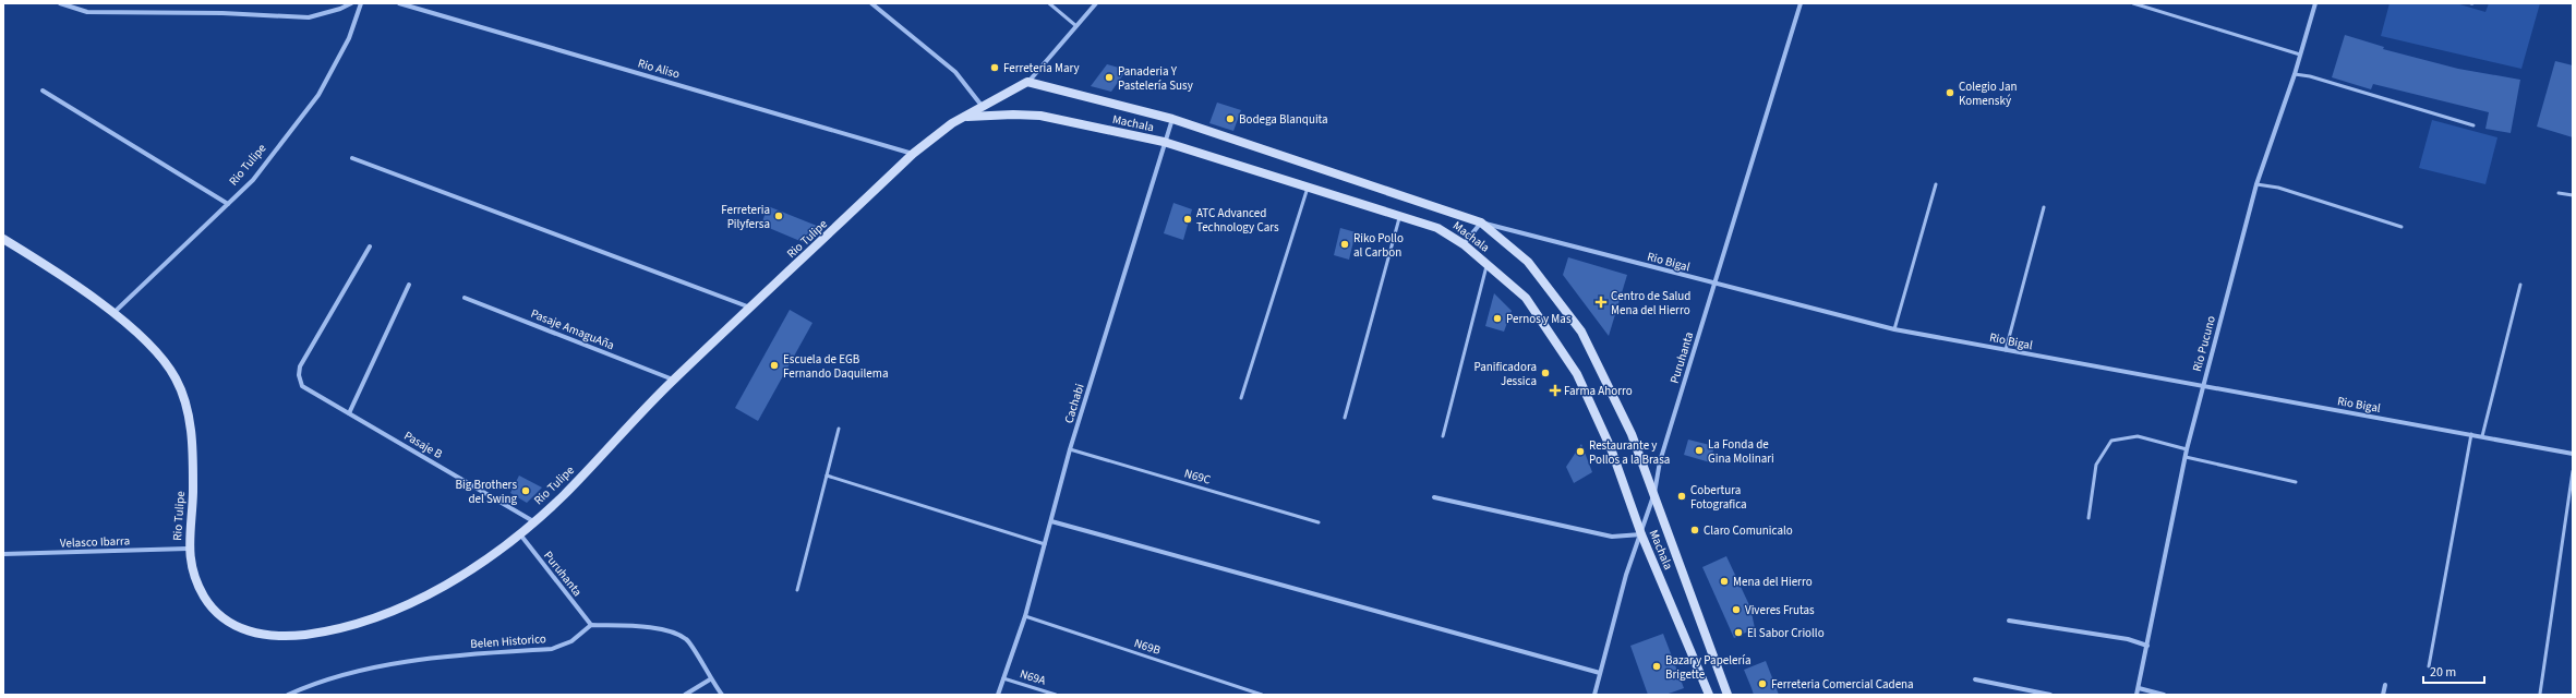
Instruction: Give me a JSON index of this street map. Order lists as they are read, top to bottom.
{
  "streets": {
    "main road": ["Machala", "Rio Tulipe"],
    "street": [
      "Rio Aliso",
      "Rio Bigal",
      "Pasaje AmaguAña",
      "Rio Pucuno",
      "Puruhanta",
      "Cachabi",
      "Pasaje B",
      "Velasco Ibarra",
      "Belen Historico"
    ],
    "lane": ["N69C", "N69B", "N69A"]
  },
  "crossings": [
    ["Rio Aliso", "Rio Tulipe"],
    ["Machala", "Rio Tulipe"],
    ["Machala", "Rio Bigal"],
    ["Machala", "Puruhanta"],
    ["Machala", "Cachabi"],
    ["Rio Tulipe", "Pasaje AmaguAña"],
    ["Rio Tulipe", "Puruhanta"],
    ["Rio Tulipe", "Pasaje B"],
    ["Rio Tulipe", "Velasco Ibarra"],
    ["Rio Bigal", "Rio Pucuno"],
    ["Rio Bigal", "Puruhanta"],
    ["Puruhanta", "Belen Historico"],
    ["Cachabi", "N69C"],
    ["Cachabi", "N69B"],
    ["Cachabi", "N69A"]
  ],
  "places": {
    "other": [
      "Ferreteria Mary",
      "Panaderia Y Pastelería Susy",
      "Colegio Jan Komenský",
      "Bodega Blanquita",
      "Ferreteria Pilyfersa",
      "ATC Advanced Technology Cars",
      "Riko Pollo al Carbon",
      "Pernos y Mas",
      "Escuela de EGB Fernando Daquilema",
      "Panificadora Jessica",
      "La Fonda de Gina Molinari",
      "Restaurante y Pollos a la Brasa",
      "Big Brothers del Swing",
      "Cobertura Fotografica",
      "Claro Comunicalo",
      "Mena del Hierro",
      "Viveres Frutas",
      "El Sabor Criollo",
      "Bazar y Papelería Brigette",
      "Ferreteria Comercial Cadena"
    ],
    "health": ["Centro de Salud Mena del Hierro", "Farma Ahorro"]
  },
  "scale_bar": "20 m"
}
